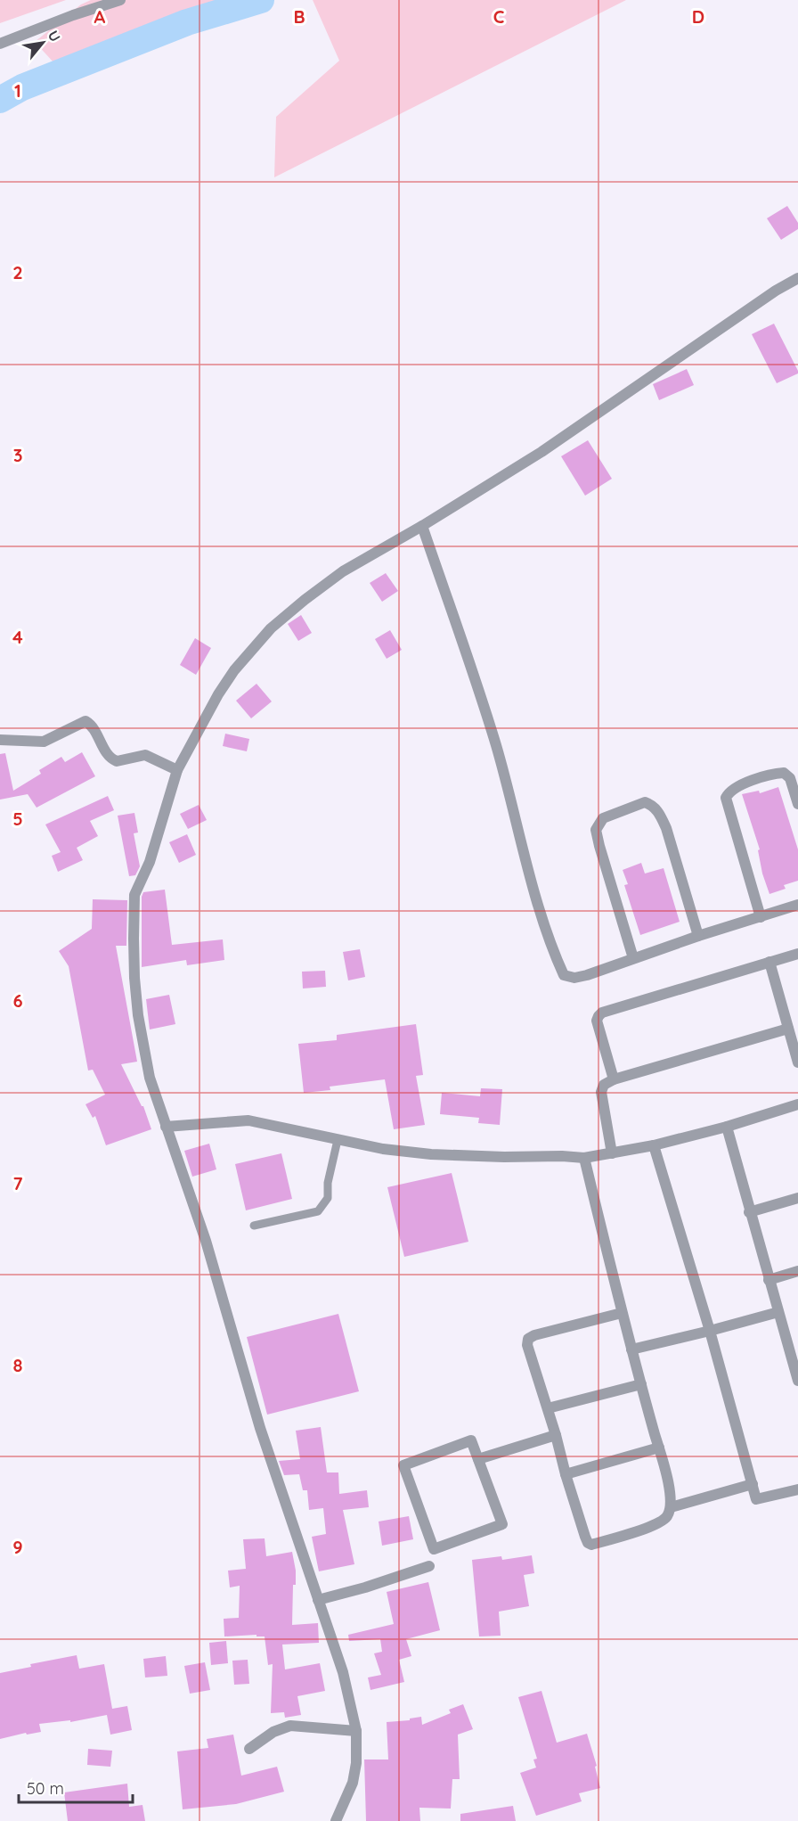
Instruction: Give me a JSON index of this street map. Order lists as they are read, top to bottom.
{
  "scale_bar": "50 m",
  "north": "top right",
  "grid": {
    "columns": [
      "A",
      "B",
      "C",
      "D"
    ],
    "rows": [
      "1",
      "2",
      "3",
      "4",
      "5",
      "6",
      "7",
      "8",
      "9"
    ]
  }
}
